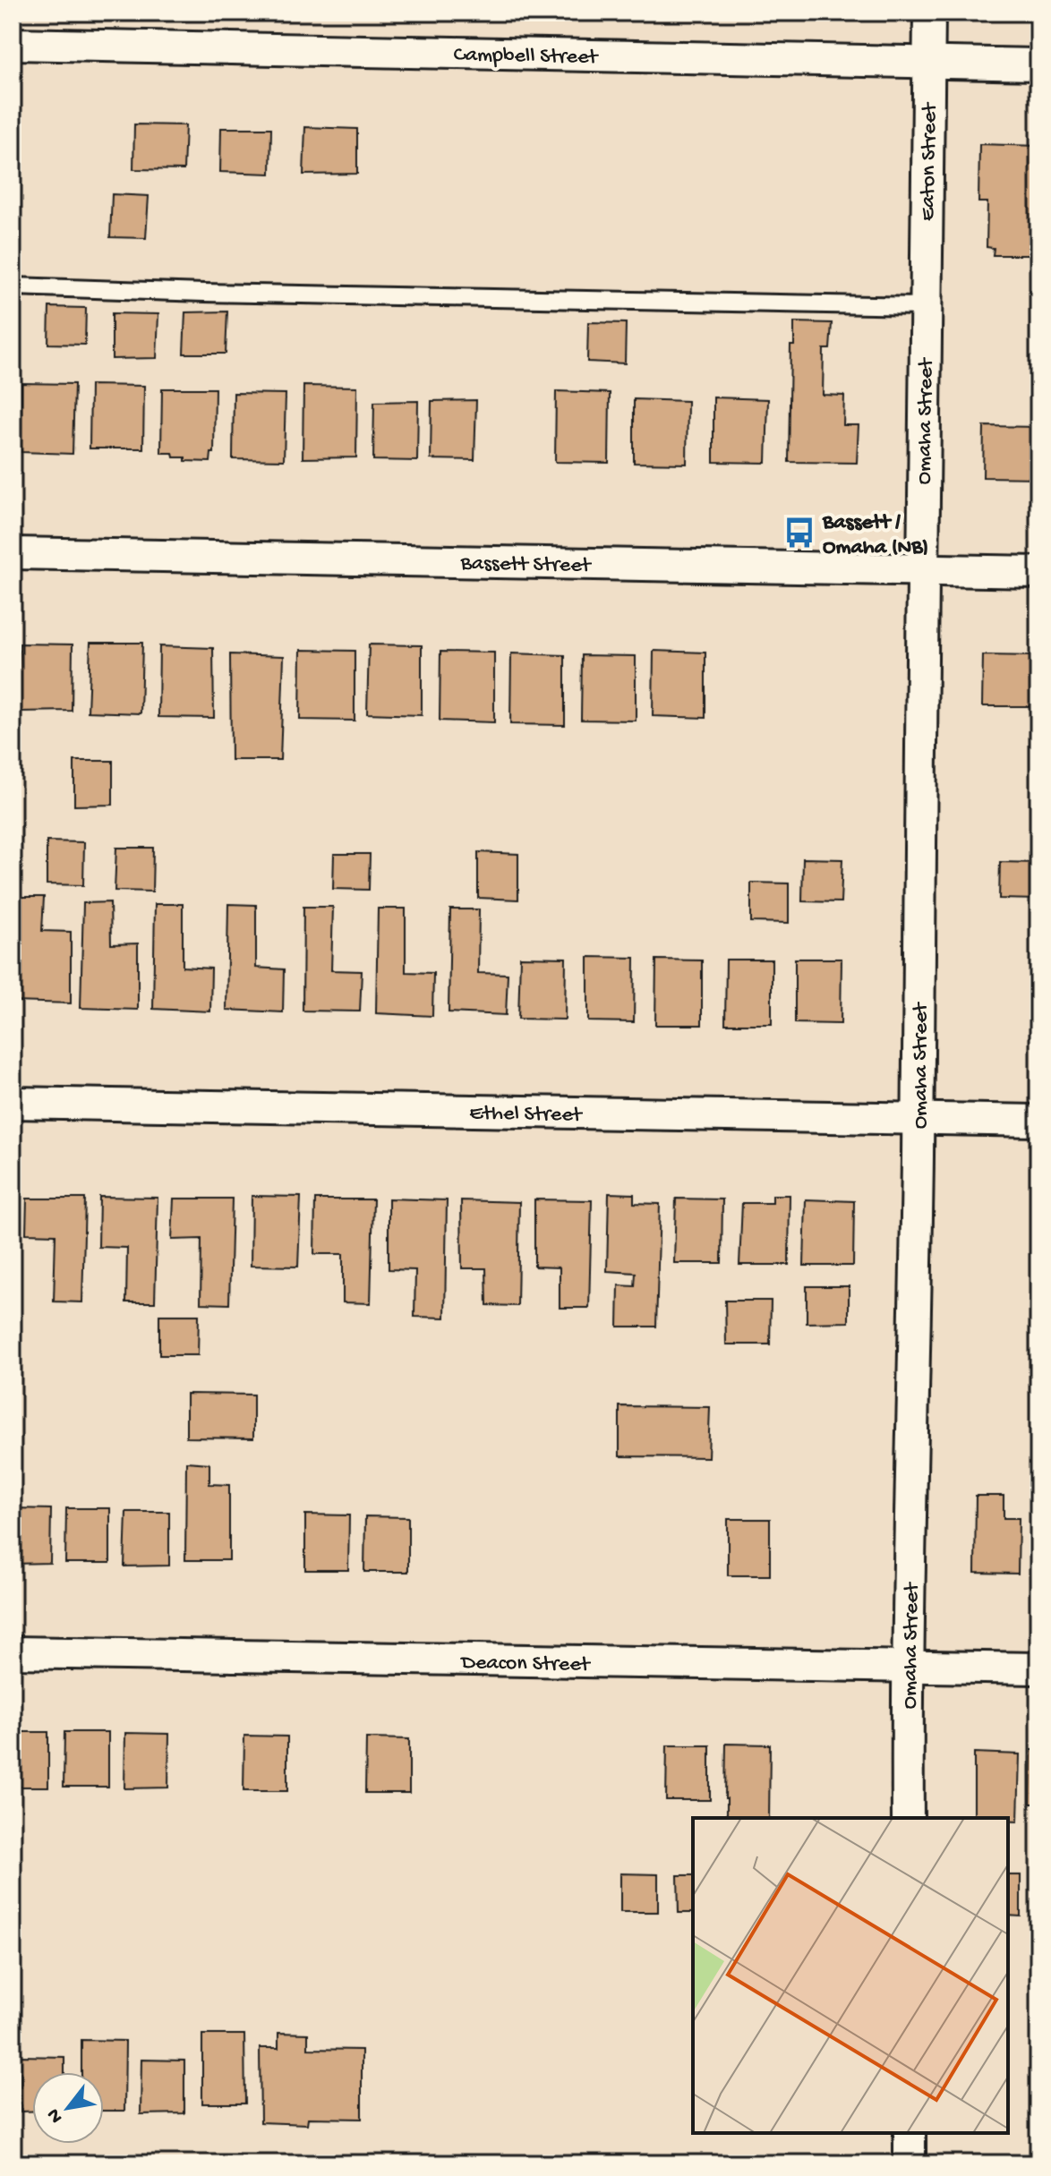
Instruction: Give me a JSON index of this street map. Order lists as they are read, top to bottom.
{
  "streets": {
    "street": [
      "Campbell Street",
      "Eaton Street",
      "Omaha Street",
      "Bassett Street",
      "Ethel Street",
      "Deacon Street"
    ]
  },
  "crossings": [
    ["Campbell Street", "Eaton Street"],
    ["Eaton Street", "Omaha Street"],
    ["Omaha Street", "Bassett Street"],
    ["Omaha Street", "Ethel Street"],
    ["Omaha Street", "Deacon Street"]
  ],
  "places": {
    "bus stop": ["Bassett / Omaha (NB)"]
  },
  "north": "bottom left"
}
